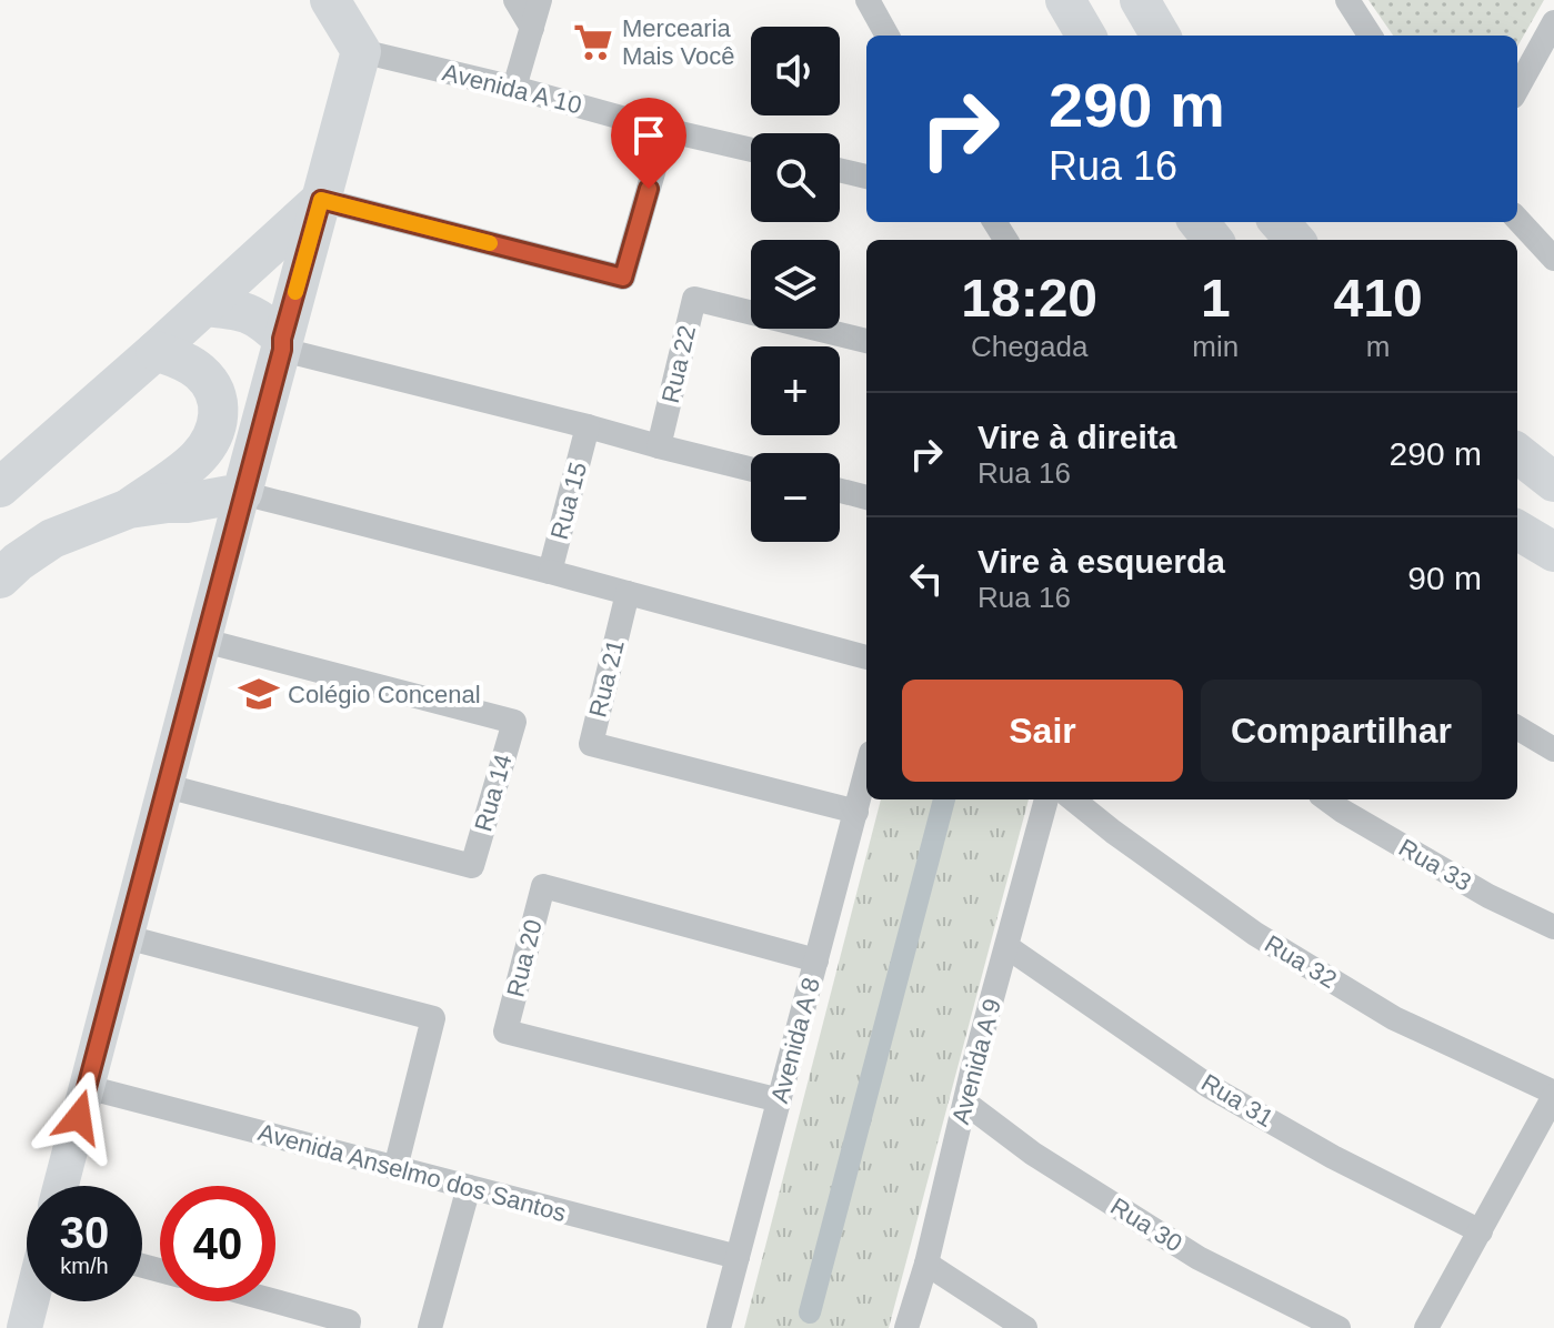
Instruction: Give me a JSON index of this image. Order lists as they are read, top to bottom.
{
  "streets": {
    "street": [
      "Avenida A 10",
      "Rua 22",
      "Rua 15",
      "Rua 21",
      "Rua 14",
      "Rua 33",
      "Rua 20",
      "Rua 32",
      "Avenida A 8",
      "Avenida A 9",
      "Rua 31",
      "Avenida Anselmo dos Santos",
      "Rua 30"
    ]
  },
  "crossings": [
    ["Rua 21", "Avenida A 8"],
    ["Rua 20", "Avenida A 8"],
    ["Avenida A 8", "Avenida Anselmo dos Santos"],
    ["Avenida A 9", "Rua 31"],
    ["Avenida A 9", "Rua 30"]
  ],
  "places": {
    "supermarket": ["Mercearia Mais Você"],
    "school or university": ["Colégio Concenal"]
  },
  "page": {
    "map_buttons": ["+", "−"],
    "turn": ["290 m", "Rua 16"],
    "eta": [
      "18:20",
      "Chegada",
      "1",
      "min",
      "410",
      "m"
    ],
    "list": [
      {
        "name": "Vire à direita",
        "note": "Rua 16",
        "value": "290 m"
      },
      {
        "name": "Vire à esquerda",
        "note": "Rua 16",
        "value": "90 m"
      }
    ],
    "buttons": ["Sair", "Compartilhar"],
    "speed": "30 km/h",
    "limit": "40"
  }
}
